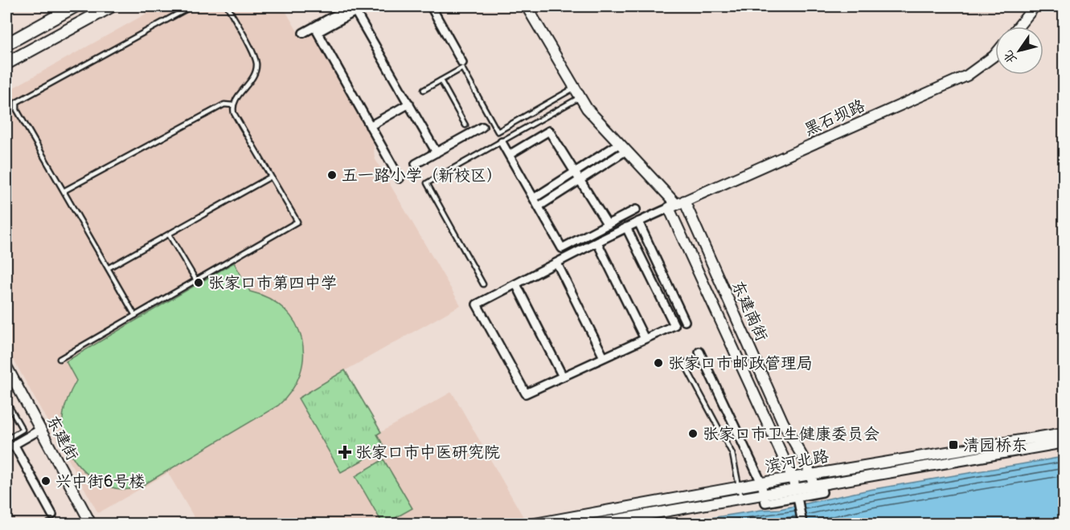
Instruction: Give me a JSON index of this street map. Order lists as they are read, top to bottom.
{
  "streets": {
    "street": [
      "黑石坝路",
      "东建南街",
      "东建街",
      "滨河北路"
    ]
  },
  "crossings": [
    ["黑石坝路", "东建南街"],
    ["东建南街", "滨河北路"]
  ],
  "places": {
    "other": [
      "五一路小学（新校区）",
      "张家口市第四中学",
      "张家口市邮政管理局",
      "张家口市卫生健康委员会",
      "兴中街6号楼"
    ],
    "transit": ["清园桥东"],
    "health": ["张家口市中医研究院"]
  },
  "north": "bottom left"
}
